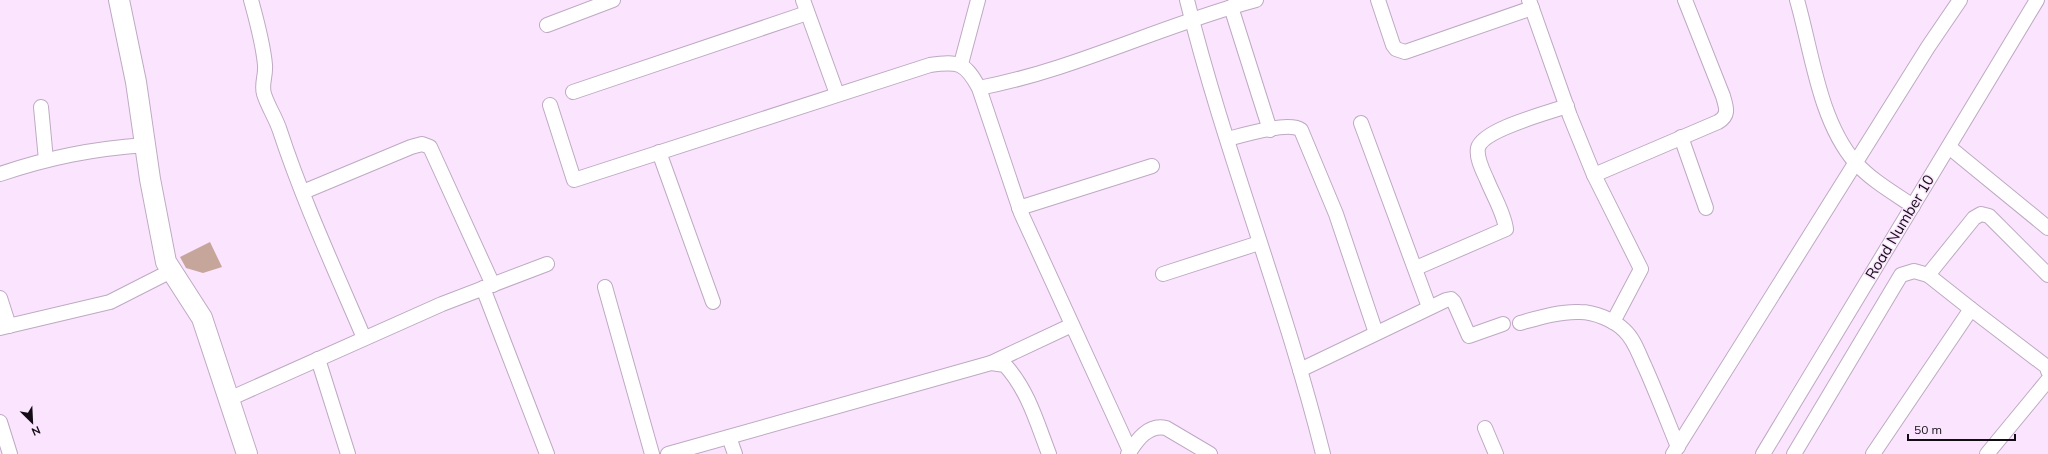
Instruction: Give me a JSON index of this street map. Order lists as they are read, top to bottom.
{
  "streets": {
    "street": ["Road Number 10"]
  },
  "scale_bar": "50 m",
  "north": "bottom right"
}
